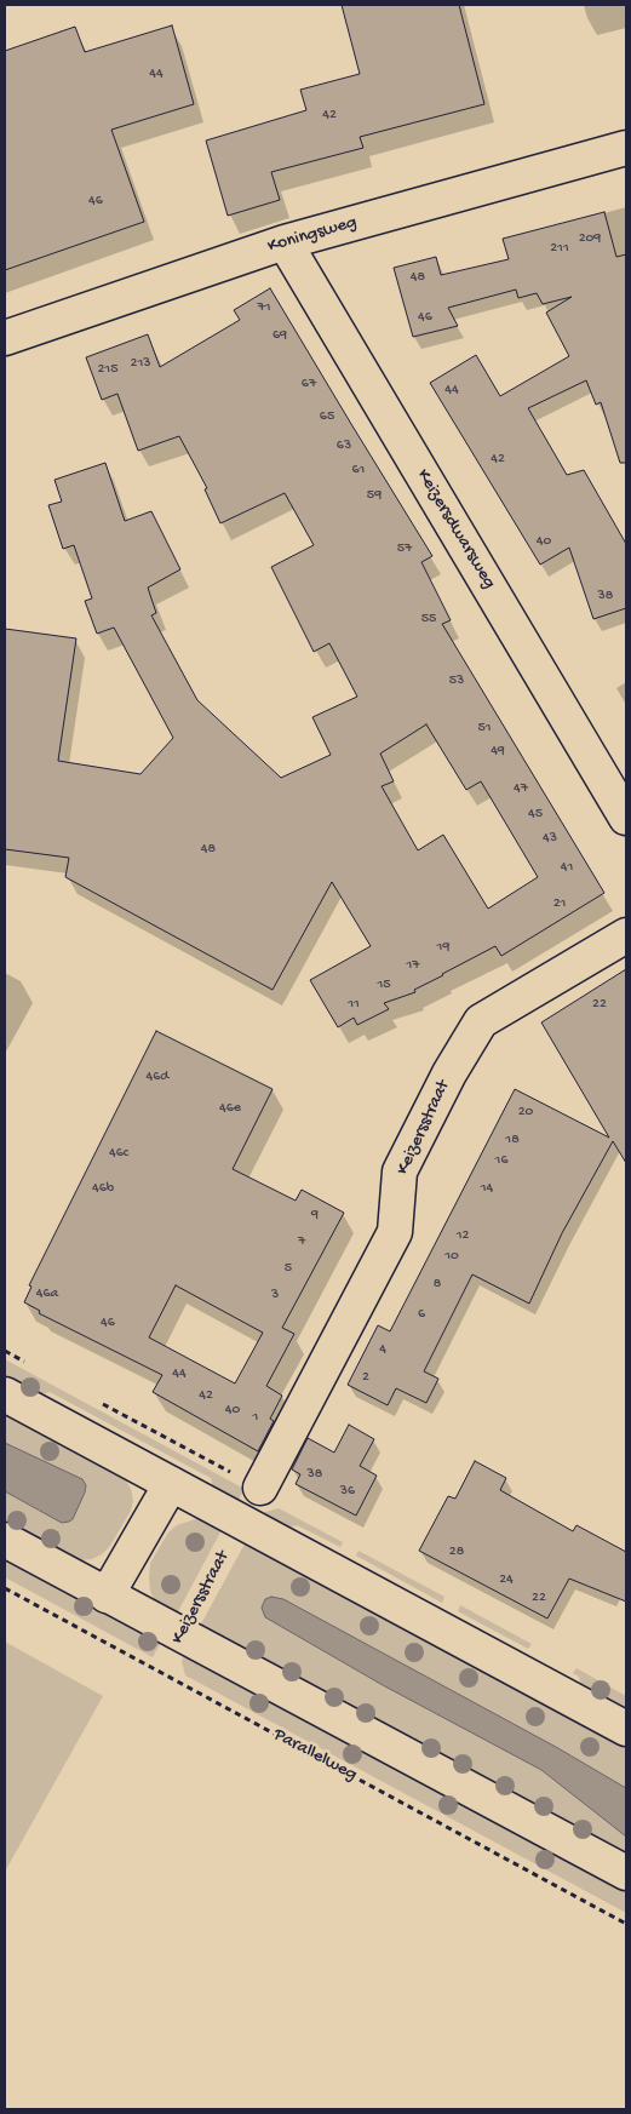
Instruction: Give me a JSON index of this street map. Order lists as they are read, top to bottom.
{
  "streets": {
    "street": ["Koningsweg", "Keizersdwarsweg", "Keizersstraat"],
    "path": ["Parallelweg"]
  },
  "crossings": [
    ["Koningsweg", "Keizersdwarsweg"],
    ["Keizersstraat", "Parallelweg"]
  ],
  "house_numbers": [
    "44",
    "42",
    "46",
    "209",
    "211",
    "48",
    "71",
    "46",
    "69",
    "213",
    "215",
    "67",
    "44",
    "65",
    "63",
    "42",
    "61",
    "59",
    "40",
    "57",
    "38",
    "55",
    "53",
    "51",
    "49",
    "47",
    "45",
    "43",
    "48",
    "41",
    "21",
    "19",
    "17",
    "15",
    "11",
    "22",
    "46d",
    "46e",
    "20",
    "18",
    "46c",
    "16",
    "46b",
    "14",
    "9",
    "12",
    "7",
    "10",
    "5",
    "8",
    "46a",
    "3",
    "6",
    "46",
    "4",
    "44",
    "2",
    "42",
    "40",
    "1",
    "38",
    "36",
    "28",
    "24",
    "22"
  ]
}
